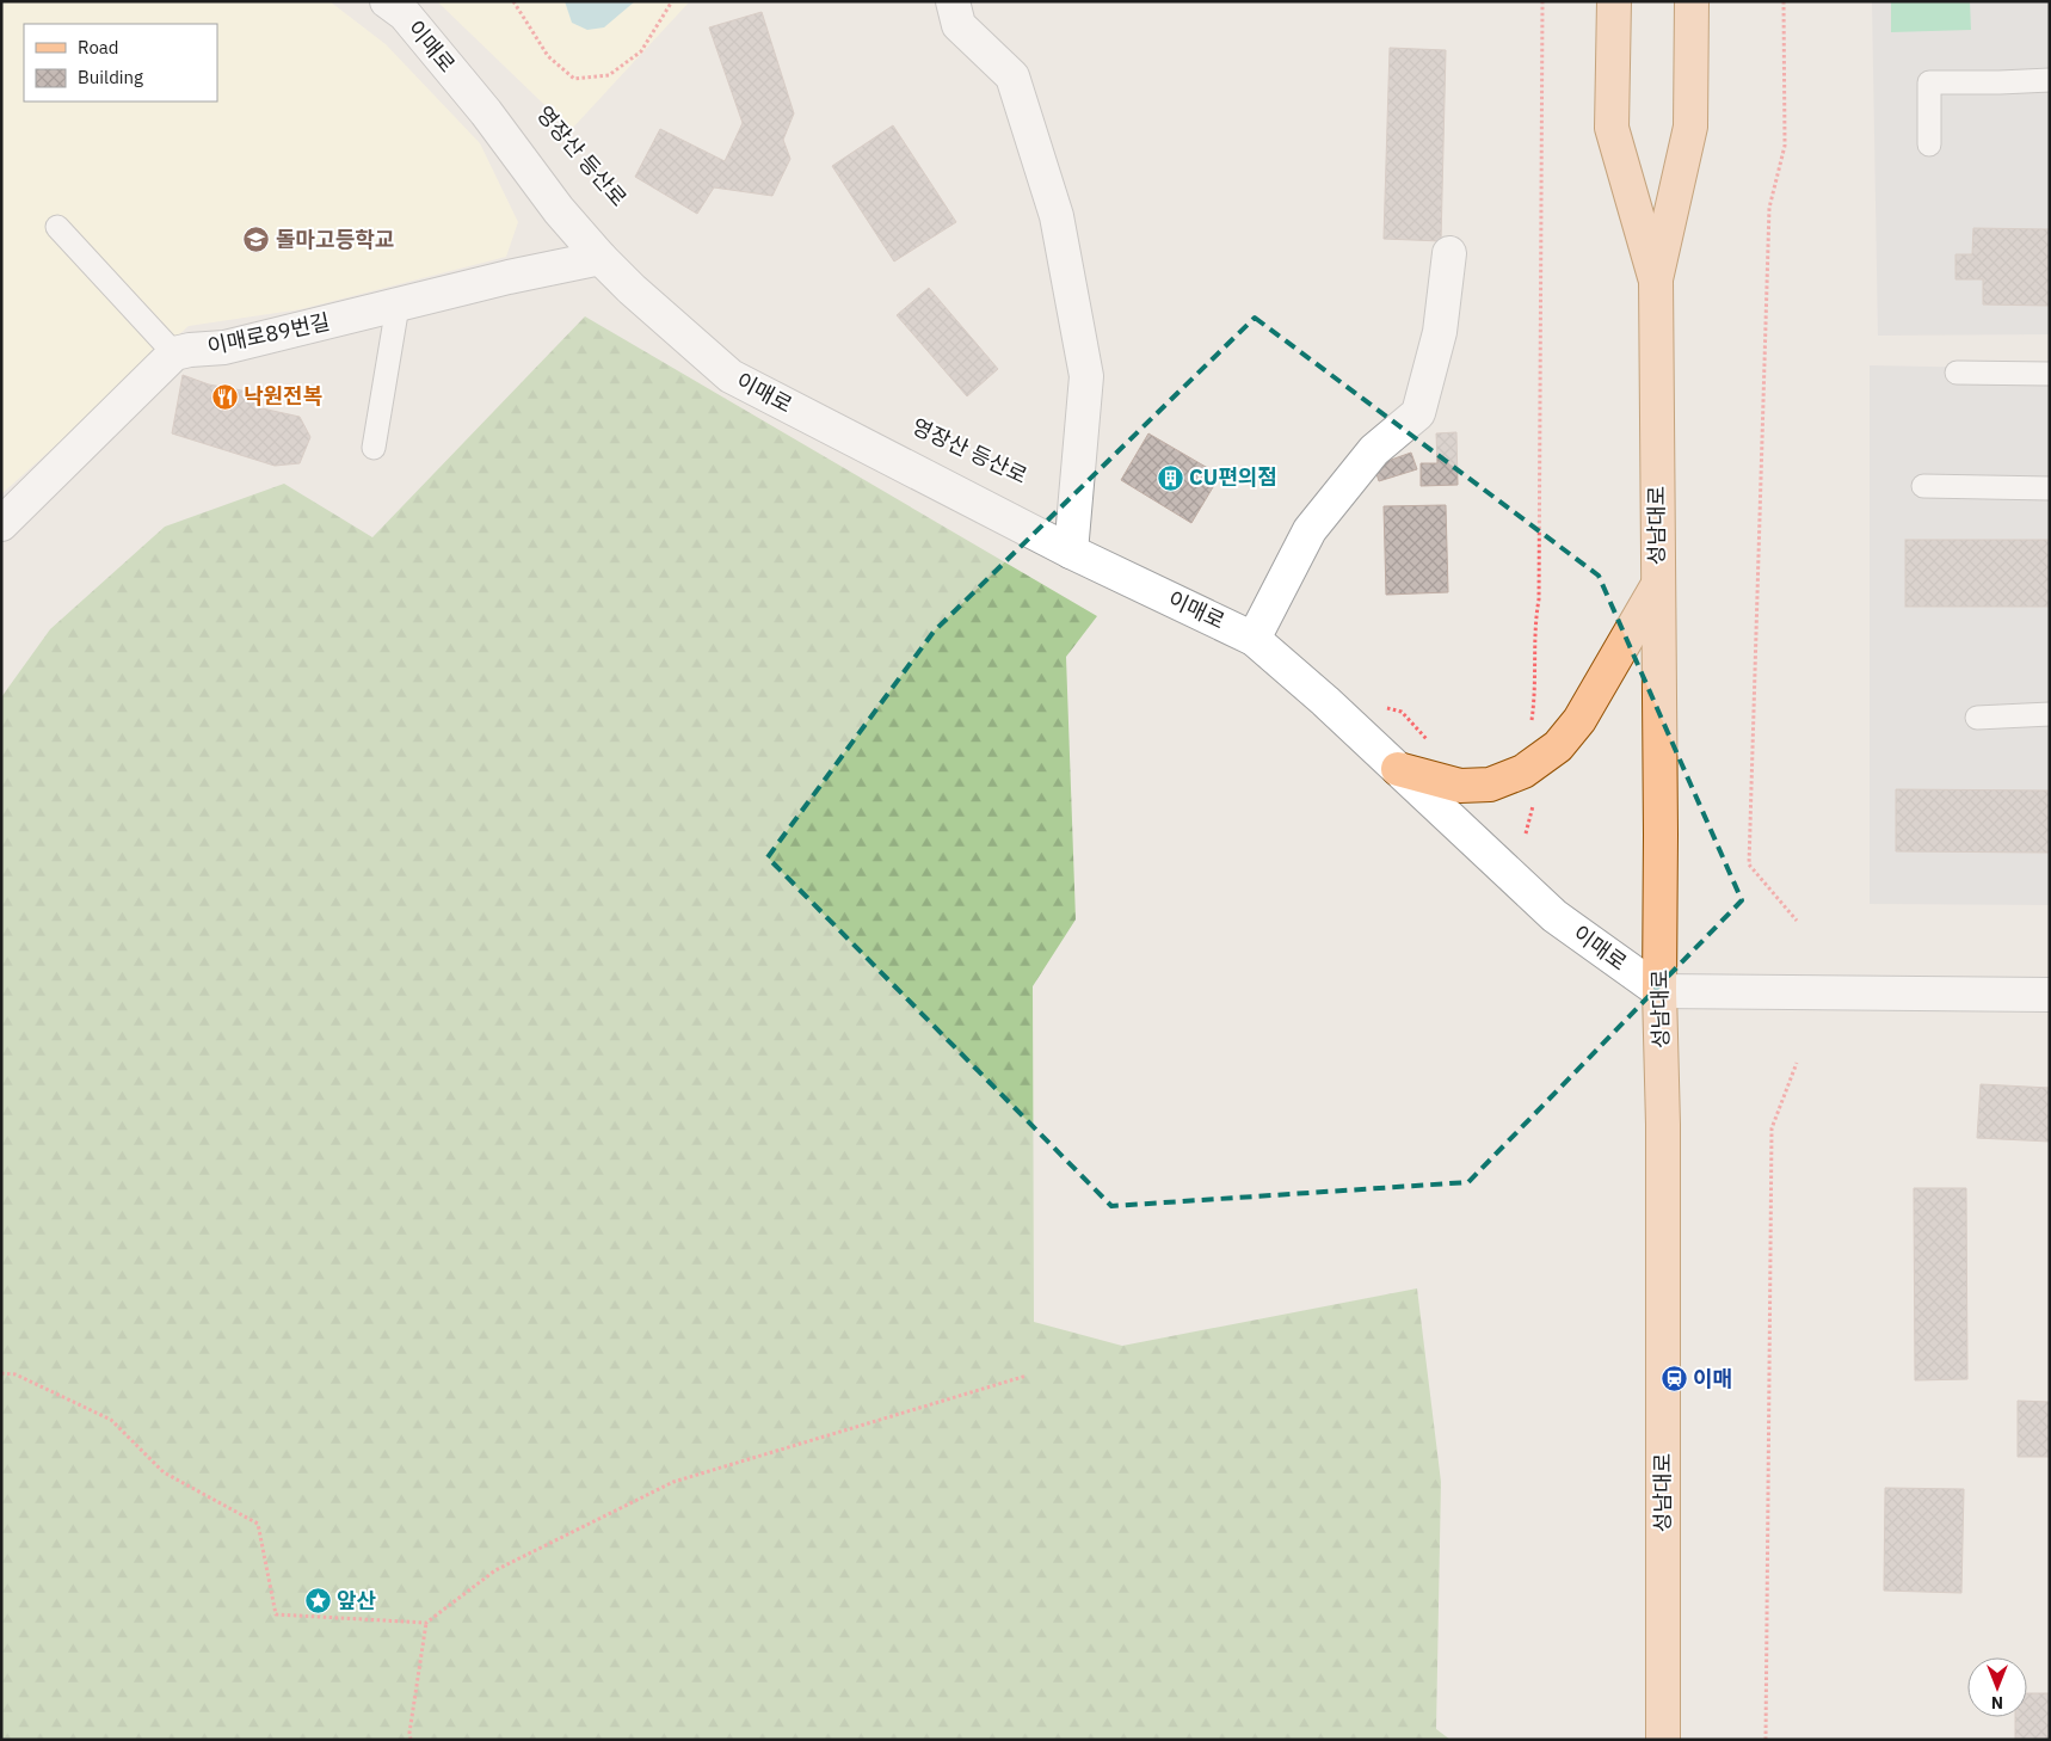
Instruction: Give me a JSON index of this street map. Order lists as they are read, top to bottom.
{
  "streets": {
    "main road": ["성남대로"],
    "street": ["이매로", "이매로89번길"]
  },
  "crossings": [
    ["이매로", "이매로89번길"],
    ["이매로", "성남대로"]
  ],
  "places": {
    "school or university": ["돌마고등학교"],
    "restaurant": ["낙원전복"],
    "building": ["CU편의점"],
    "station": ["이매"],
    "place": ["앞산"]
  },
  "legend": ["Road", "Building"],
  "north": "bottom"
}
